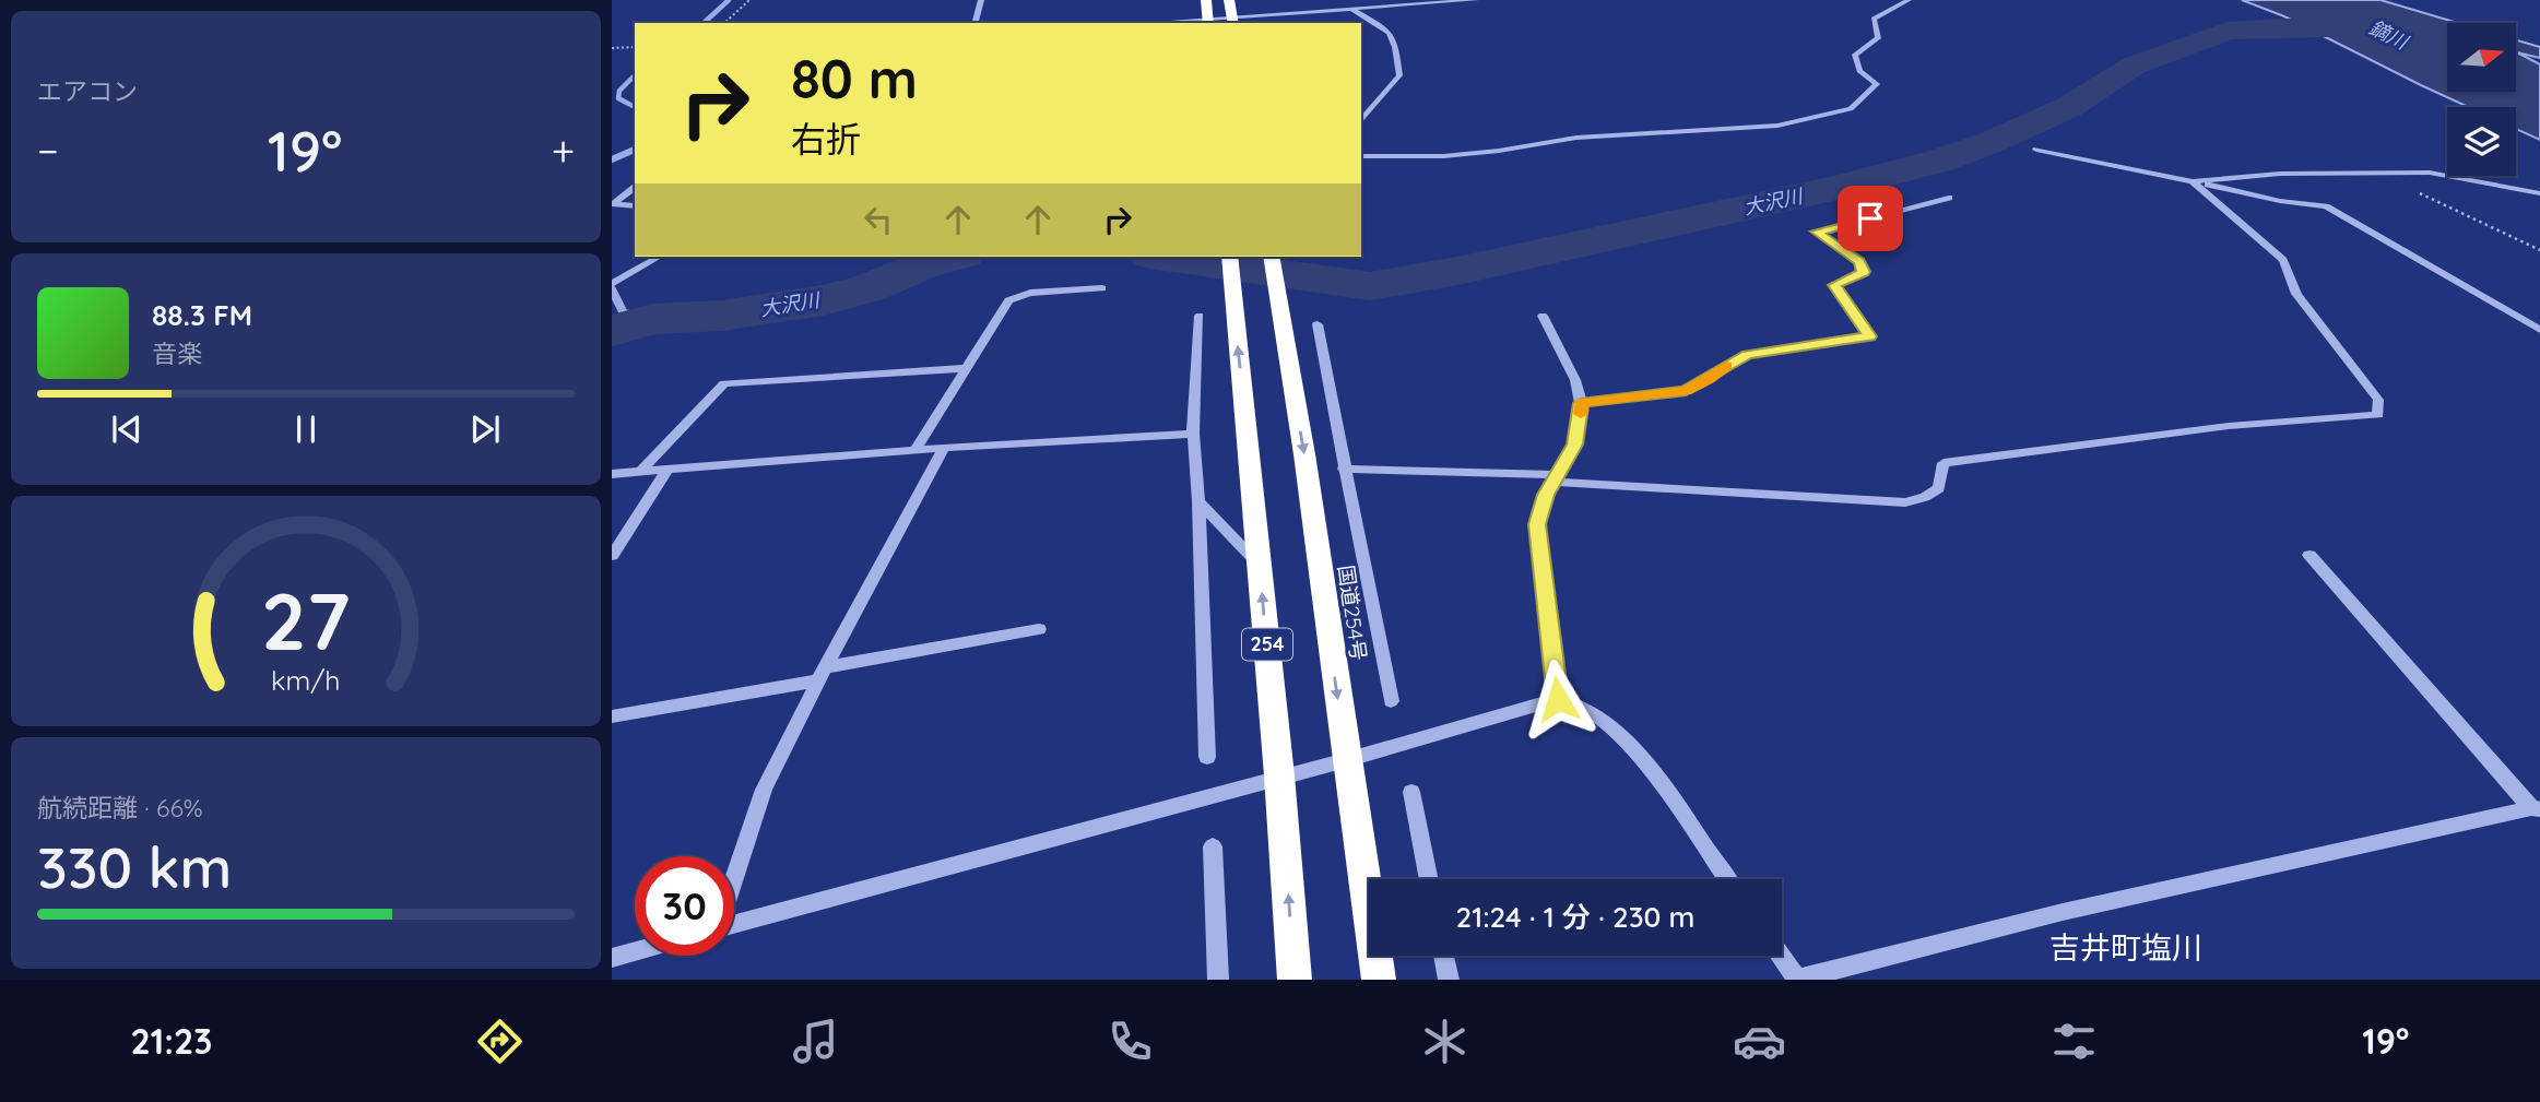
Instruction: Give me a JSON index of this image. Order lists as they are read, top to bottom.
{
  "streets": {
    "highway": ["国道254号", "254"]
  },
  "districts": ["吉井町塩川"],
  "water": ["鏑川", "大沢川"],
  "north": "right",
  "page": {
    "tile": [
      "エアコン",
      ["航続距離 · 66%", "330 km"]
    ],
    "turn": ["80 m", "右折"],
    "heat": ["−", "19°", "+"],
    "song": ["88.3 FM", "音楽"],
    "limit": "30",
    "trip": "21:24 · 1 分 · 230 m",
    "tabs": ["21:23", "19°"],
    "gauge": ["27", "km/h"]
  }
}
